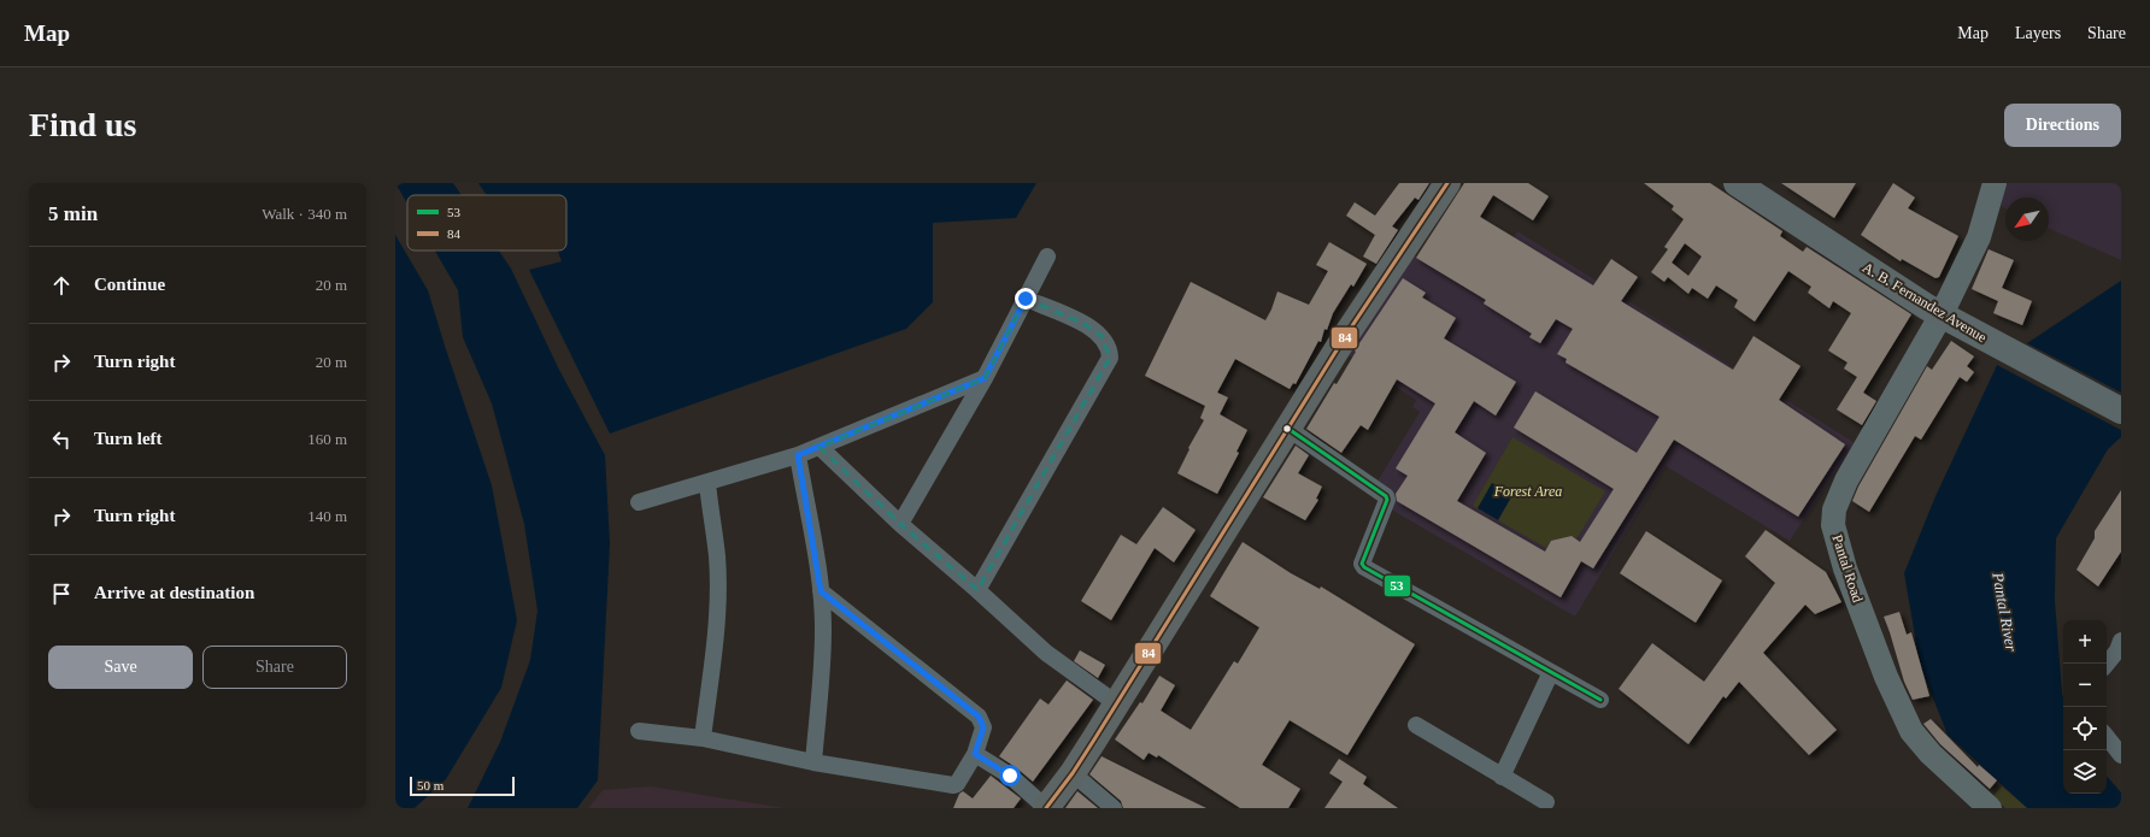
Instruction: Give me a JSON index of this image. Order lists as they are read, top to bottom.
{
  "streets": {
    "main road": ["A. B. Fernandez Avenue"],
    "street": ["Pantal Road"]
  },
  "crossings": [
    ["A. B. Fernandez Avenue", "Pantal Road"]
  ],
  "water": ["Pantal River"],
  "parks": ["Forest Area"],
  "lines": ["transit line 84", "transit line 53"],
  "legend": ["53", "84"],
  "scale_bar": "50 m",
  "north": "bottom left",
  "page": {
    "header": "Map",
    "nav": ["Map", "Layers", "Share"],
    "buttons": [
      "Directions",
      ["Save", "Share"]
    ],
    "title": "Find us",
    "heading": ["5 min", "Walk · 340 m"],
    "list": [
      ["Continue", "20 m"],
      ["Turn right", "20 m"],
      ["Turn left", "160 m"],
      ["Turn right", "140 m"],
      "Arrive at destination"
    ],
    "map_buttons": ["+", "−"],
    "scale": "50 m"
  }
}
